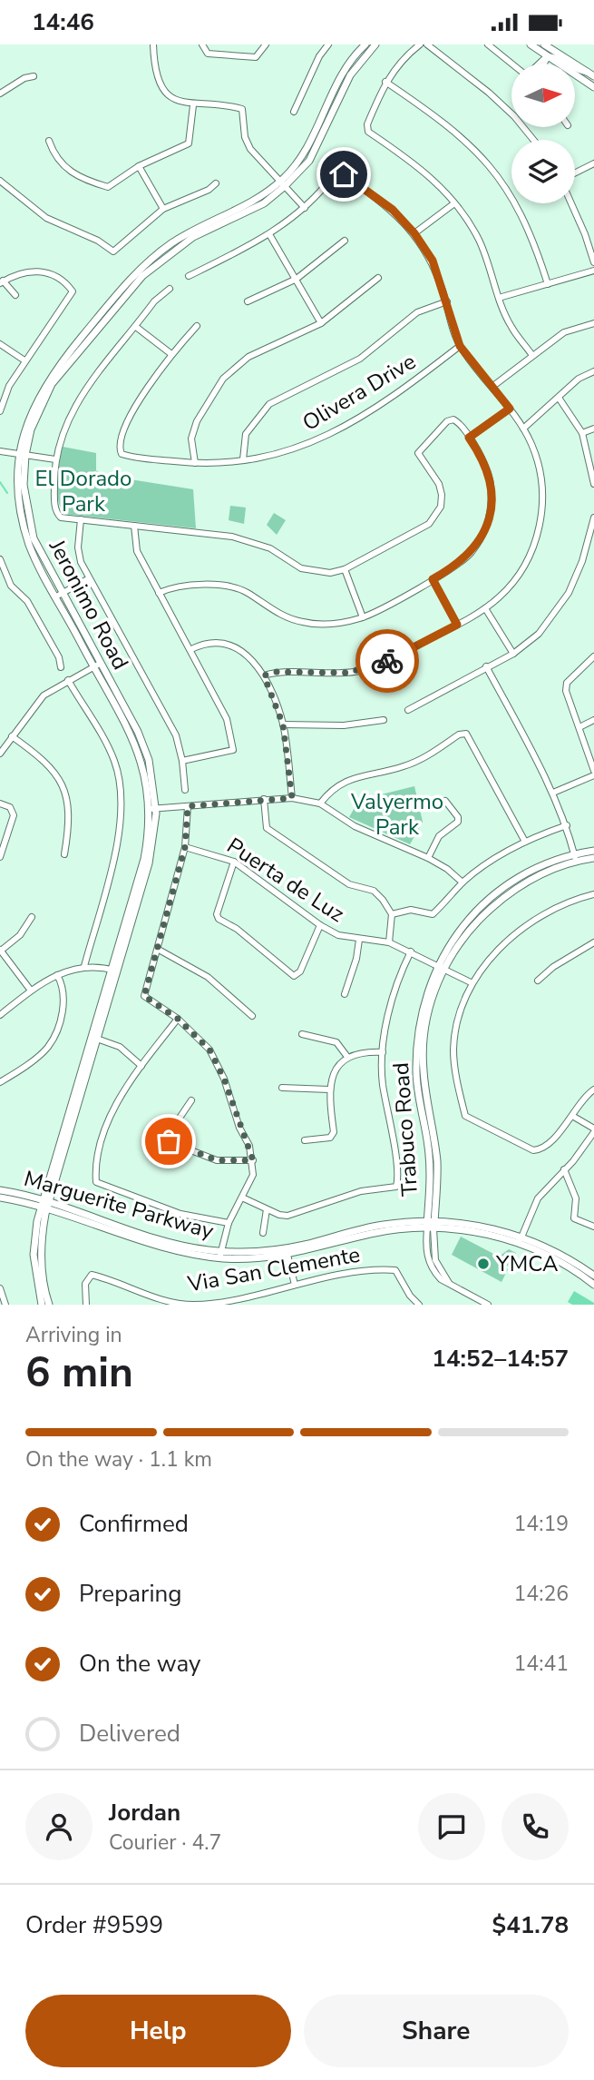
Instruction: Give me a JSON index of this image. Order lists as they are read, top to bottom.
{
  "streets": {
    "main road": ["Jeronimo Road", "Trabuco Road", "Marguerite Parkway"],
    "street": ["Olivera Drive", "Puerta de Luz", "Via San Clemente"]
  },
  "crossings": [
    ["Jeronimo Road", "Marguerite Parkway"],
    ["Puerta de Luz", "Trabuco Road"],
    ["Trabuco Road", "Marguerite Parkway"]
  ],
  "parks": ["El Dorado Park", "Valyermo Park"],
  "places": ["YMCA"],
  "north": "right",
  "page": {
    "status": "14:46",
    "heading": ["6 min", "Arriving in", "14:52–14:57"],
    "panel": [
      "Jordan",
      "Courier · 4.7",
      "Order #9599",
      "$41.78"
    ],
    "bar": "On the way · 1.1 km",
    "list": [
      ["Confirmed", "14:19"],
      ["Preparing", "14:26"],
      ["On the way", "14:41"],
      "Delivered"
    ],
    "buttons": ["Help", "Share"]
  }
}
